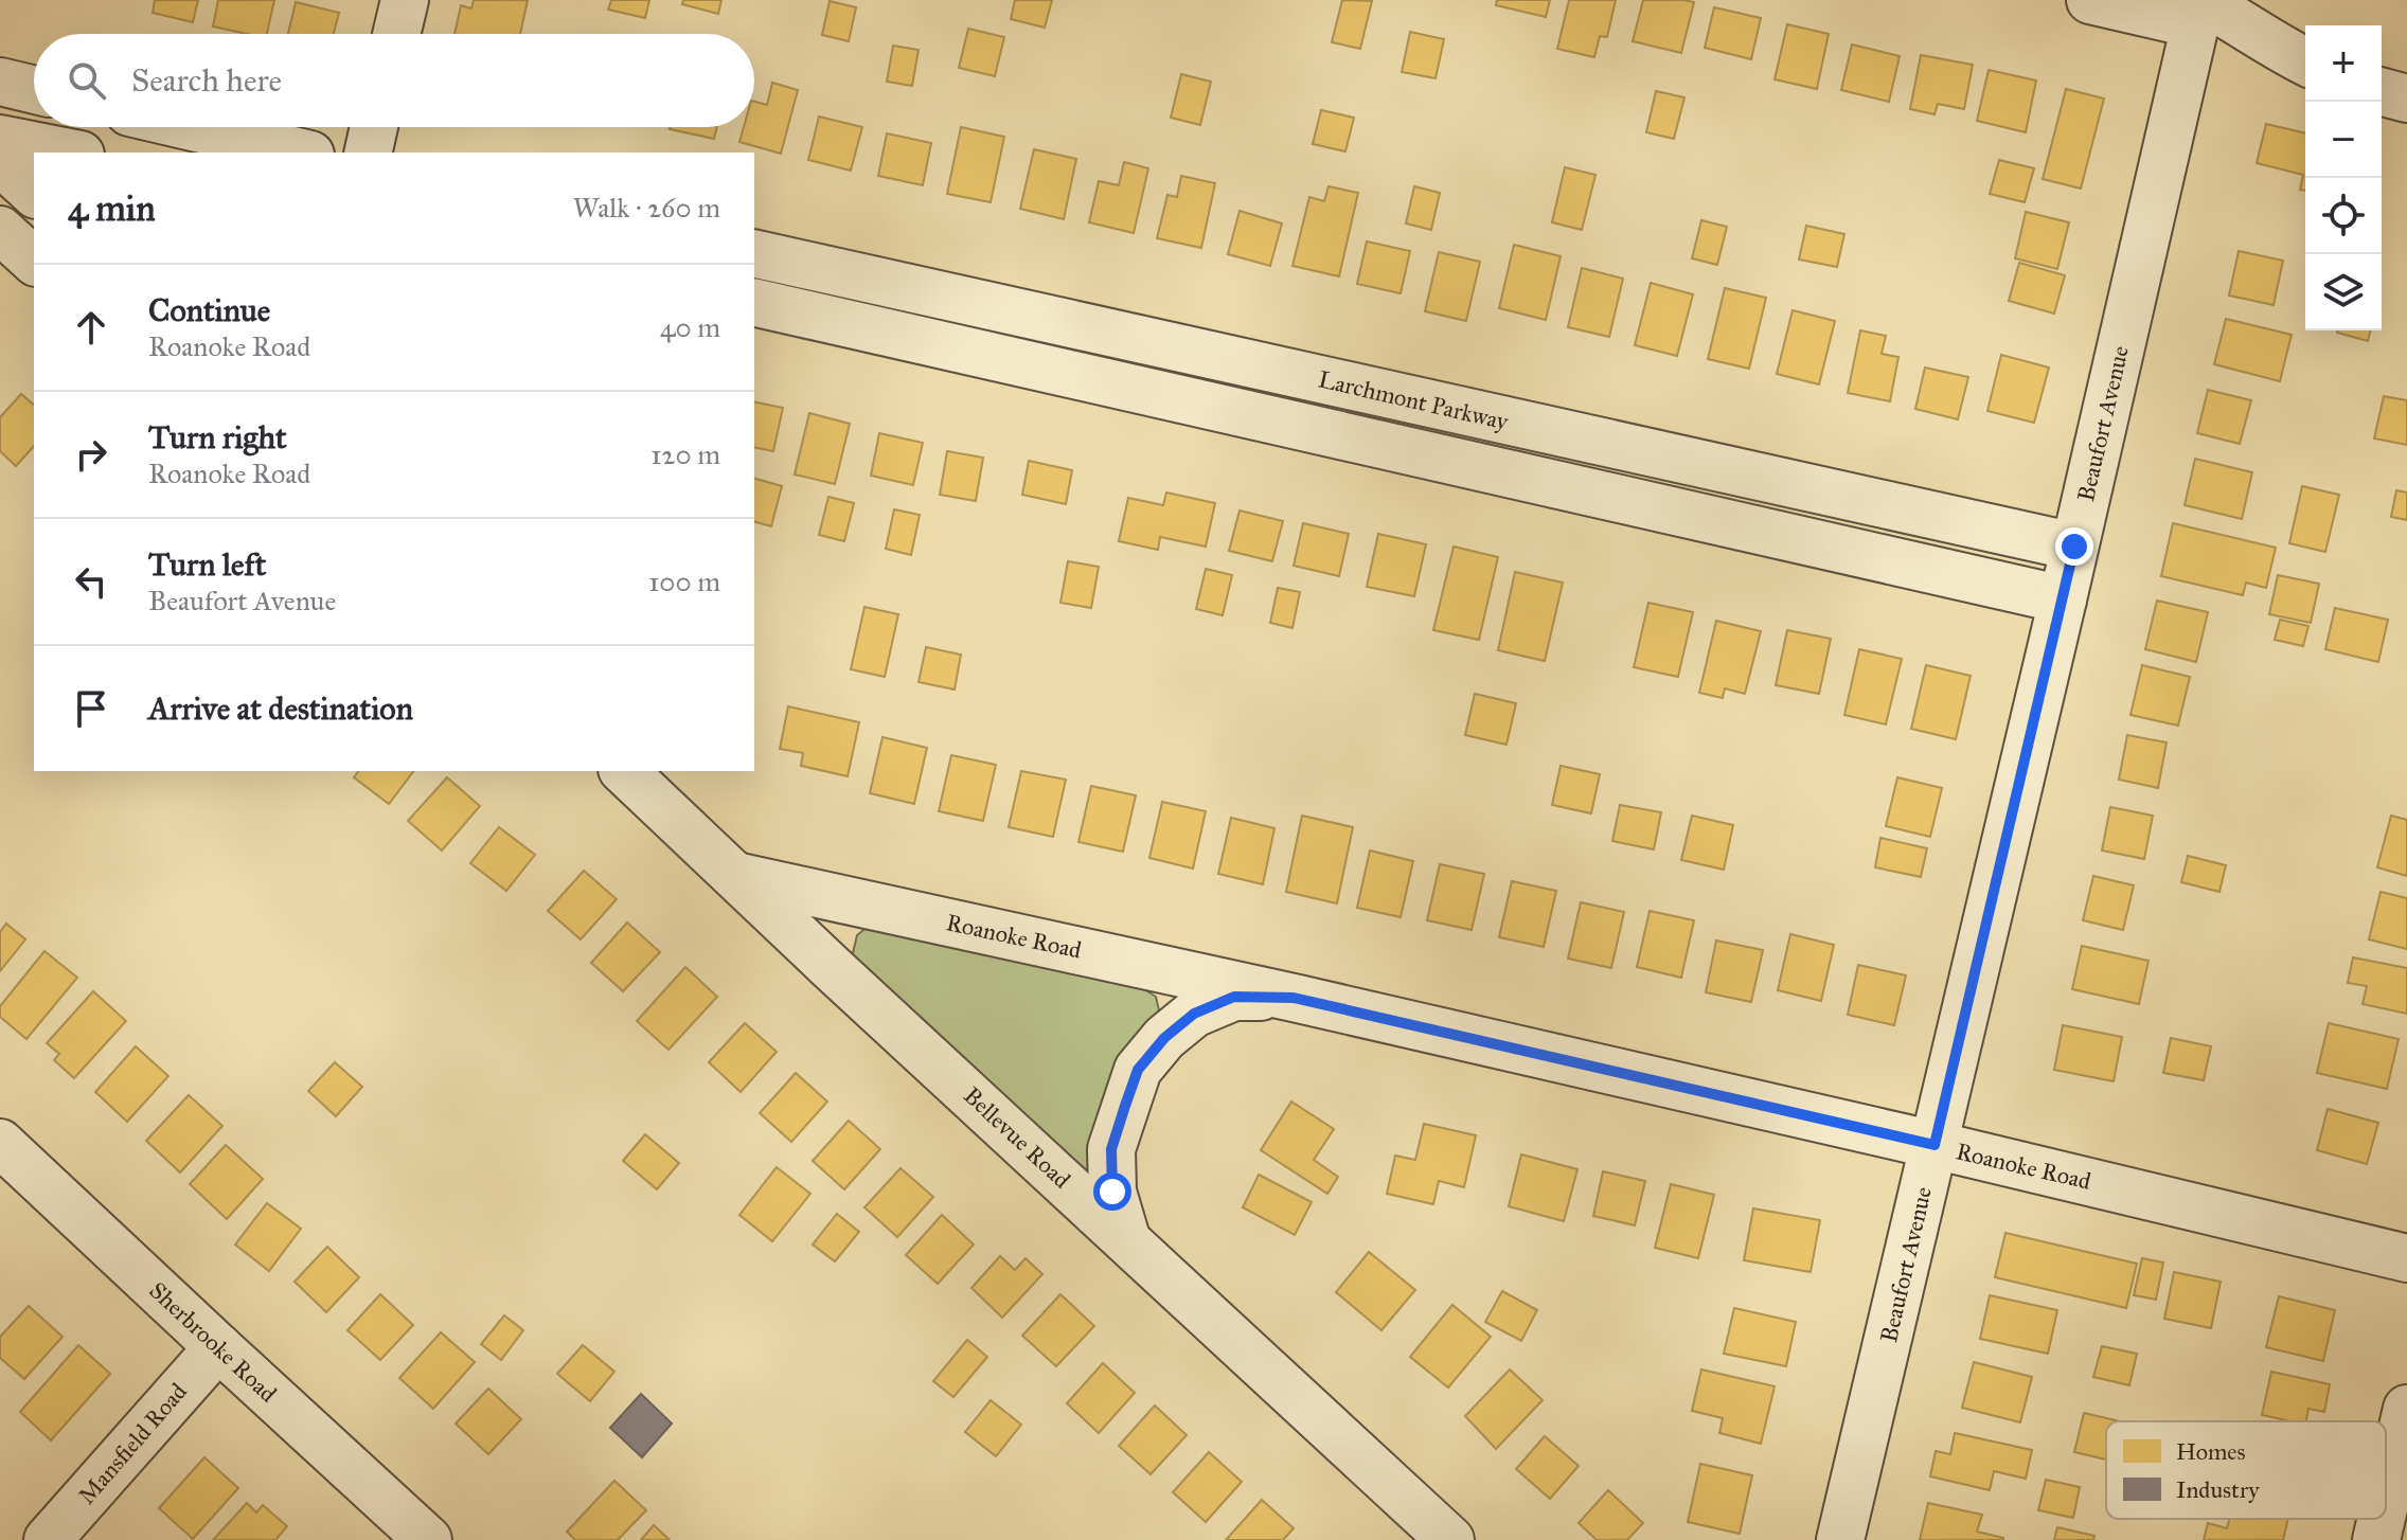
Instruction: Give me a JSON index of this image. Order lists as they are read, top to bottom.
{
  "streets": {
    "street": [
      "Larchmont Parkway",
      "Beaufort Avenue",
      "Roanoke Road",
      "Bellevue Road",
      "Sherbrooke Road",
      "Mansfield Road"
    ]
  },
  "crossings": [
    ["Larchmont Parkway", "Beaufort Avenue"],
    ["Beaufort Avenue", "Roanoke Road"],
    ["Roanoke Road", "Bellevue Road"],
    ["Sherbrooke Road", "Mansfield Road"]
  ],
  "legend": ["Homes", "Industry"],
  "page": {
    "map_buttons": ["+", "−"],
    "search": "Search here",
    "heading": ["4 min", "Walk · 260 m"],
    "list": [
      ["Continue", "Roanoke Road", "40 m"],
      ["Turn right", "Roanoke Road", "120 m"],
      ["Turn left", "Beaufort Avenue", "100 m"],
      "Arrive at destination"
    ]
  }
}
